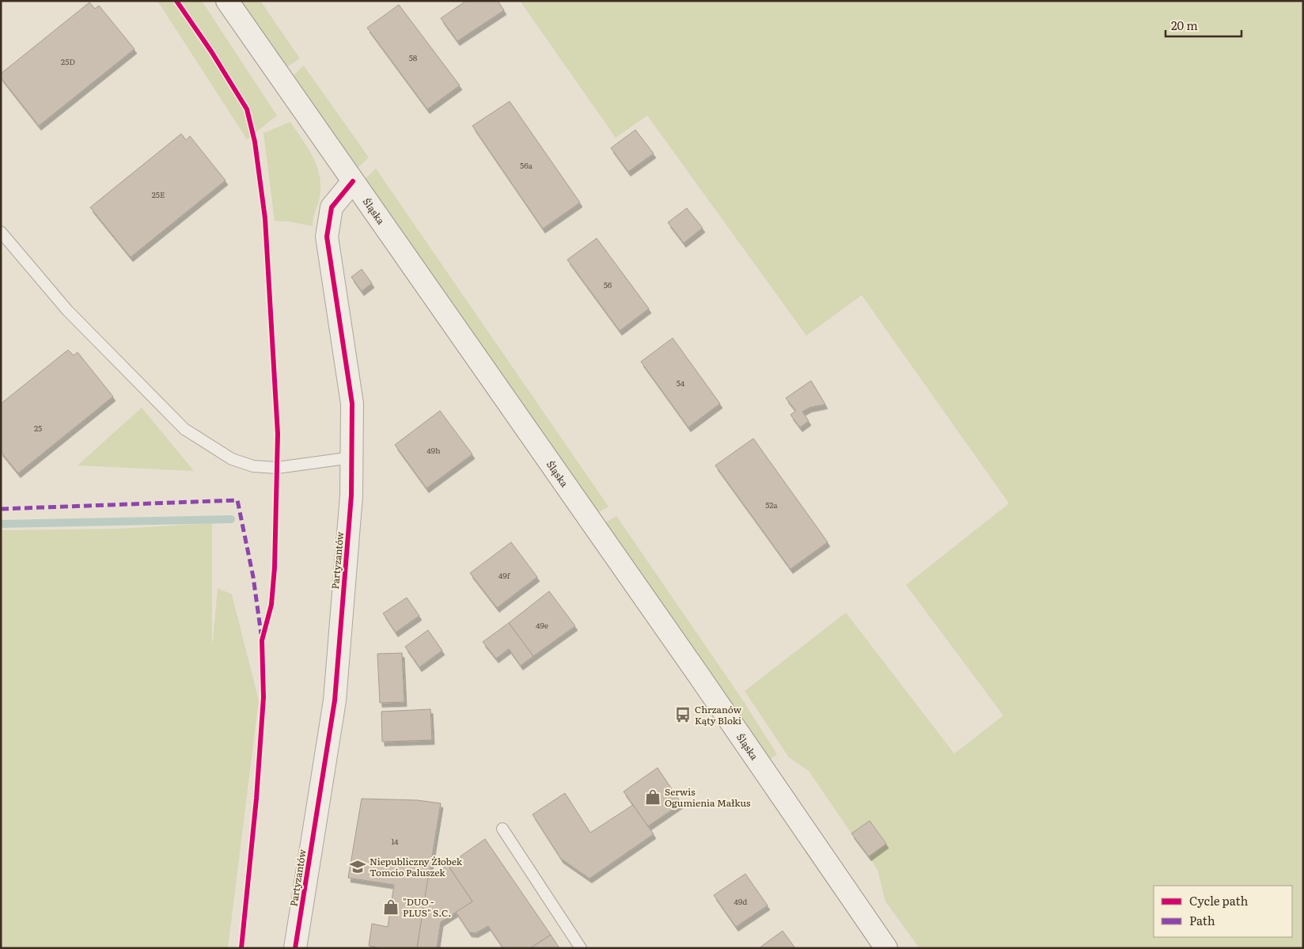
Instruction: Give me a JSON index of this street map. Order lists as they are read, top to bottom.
{
  "streets": {
    "main road": ["Śląska", "Partyzantów"]
  },
  "crossings": [
    ["Śląska", "Partyzantów"]
  ],
  "places": {
    "bus stop": ["Chrzanów Kąty Bloki"],
    "shop": ["Serwis Ogumienia Małkus", "\"DUO - PLUS\" S.C."],
    "school or university": ["Niepubliczny Żłobek Tomcio Paluszek"]
  },
  "house_numbers": [
    "58",
    "25D",
    "56a",
    "25E",
    "56",
    "54",
    "25",
    "49h",
    "52a",
    "49f",
    "49e",
    "14",
    "49d"
  ],
  "legend": ["Cycle path", "Path"],
  "scale_bar": "20 m"
}
